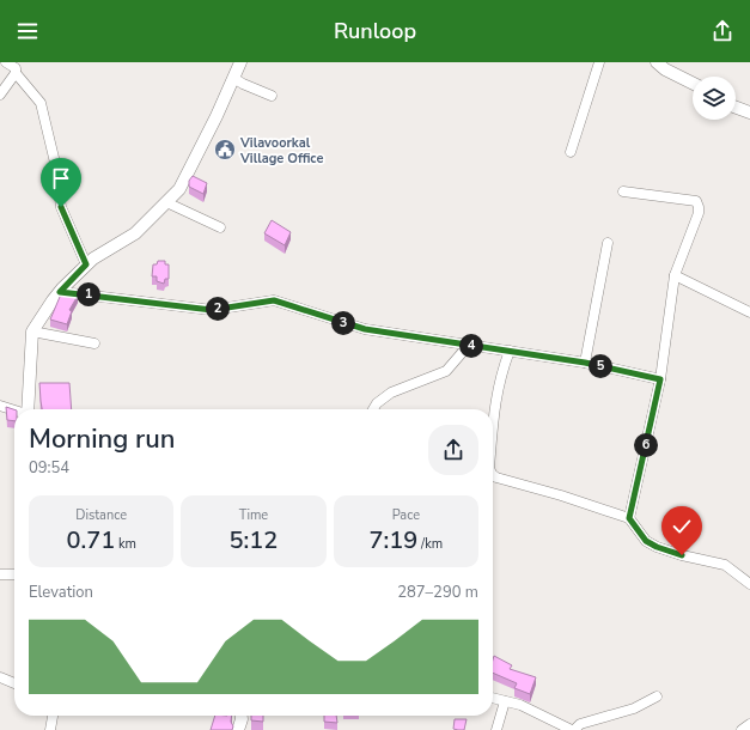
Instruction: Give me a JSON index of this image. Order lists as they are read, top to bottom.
{
  "places": {
    "public building": ["Vilavoorkal Village Office"]
  },
  "page": {
    "header": "Runloop",
    "pins": [
      "1",
      "2",
      "3",
      "4",
      "5",
      "6"
    ],
    "heading": ["Morning run", "09:54"],
    "stats": [
      ["Distance", "0.71 km"],
      ["Time", "5:12"],
      ["Pace", "7:19 /km"]
    ],
    "chart": ["Elevation", "287–290 m"]
  }
}
